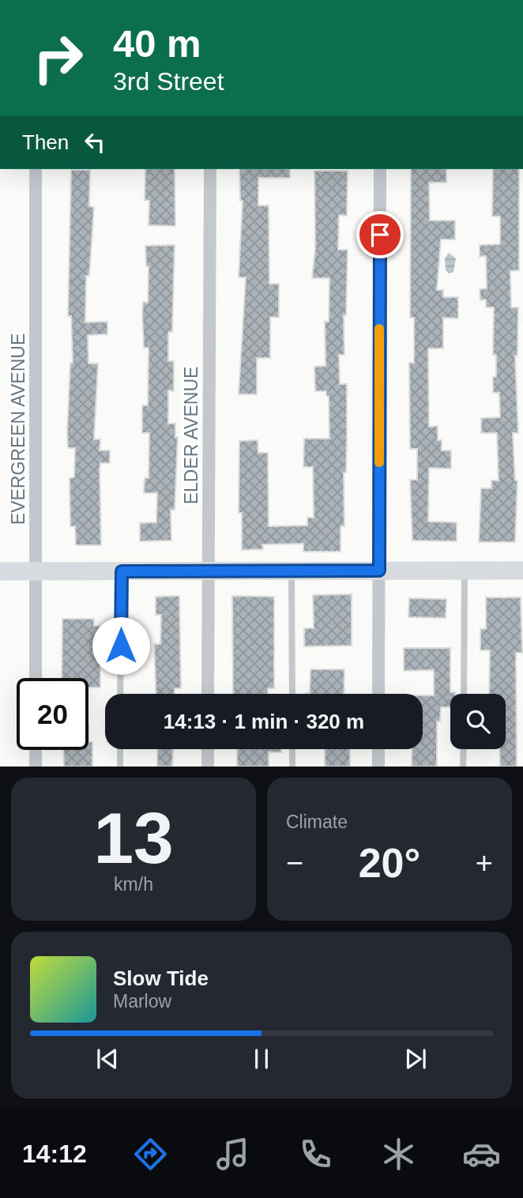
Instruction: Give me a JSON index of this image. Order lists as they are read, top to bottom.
{
  "streets": {
    "street": ["EVERGREEN AVENUE", "ELDER AVENUE"]
  },
  "page": {
    "turn": ["40 m", "3rd Street"],
    "then": "Then",
    "limit": "20",
    "trip": "14:13 · 1 min · 320 m",
    "tile": [
      ["13", "km/h"],
      "Climate"
    ],
    "heat": ["−", "20°", "+"],
    "song": ["Slow Tide", "Marlow"],
    "tabs": "14:12"
  }
}
